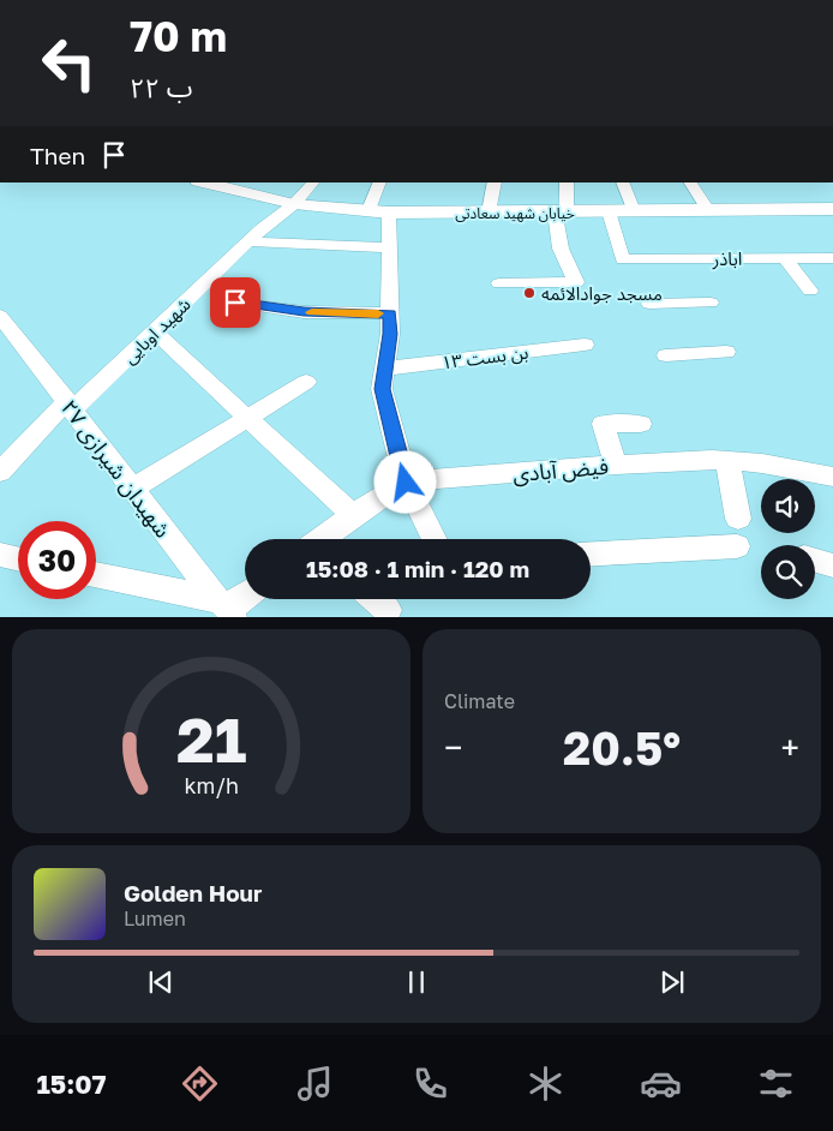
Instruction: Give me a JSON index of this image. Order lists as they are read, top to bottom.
{
  "streets": {
    "street": [
      "خیابان شهید سعادتی",
      "اباذر",
      "شهید اوبایی",
      "بن بست ۱۳",
      "شهیدان شیرازی ۲۷",
      "فیض آبادی"
    ]
  },
  "crossings": [
    ["خیابان شهید سعادتی", "اباذر"],
    ["خیابان شهید سعادتی", "شهید اوبایی"],
    ["شهید اوبایی", "شهیدان شیرازی ۲۷"]
  ],
  "places": ["مسجد جوادالائمه"],
  "page": {
    "turn": ["70 m", "ب ۲۲"],
    "then": "Then",
    "limit": "30",
    "trip": "15:08 · 1 min · 120 m",
    "tile": "Climate",
    "heat": ["−", "20.5°", "+"],
    "song": ["Golden Hour", "Lumen"],
    "tabs": "15:07",
    "gauge": ["21", "km/h"]
  }
}
